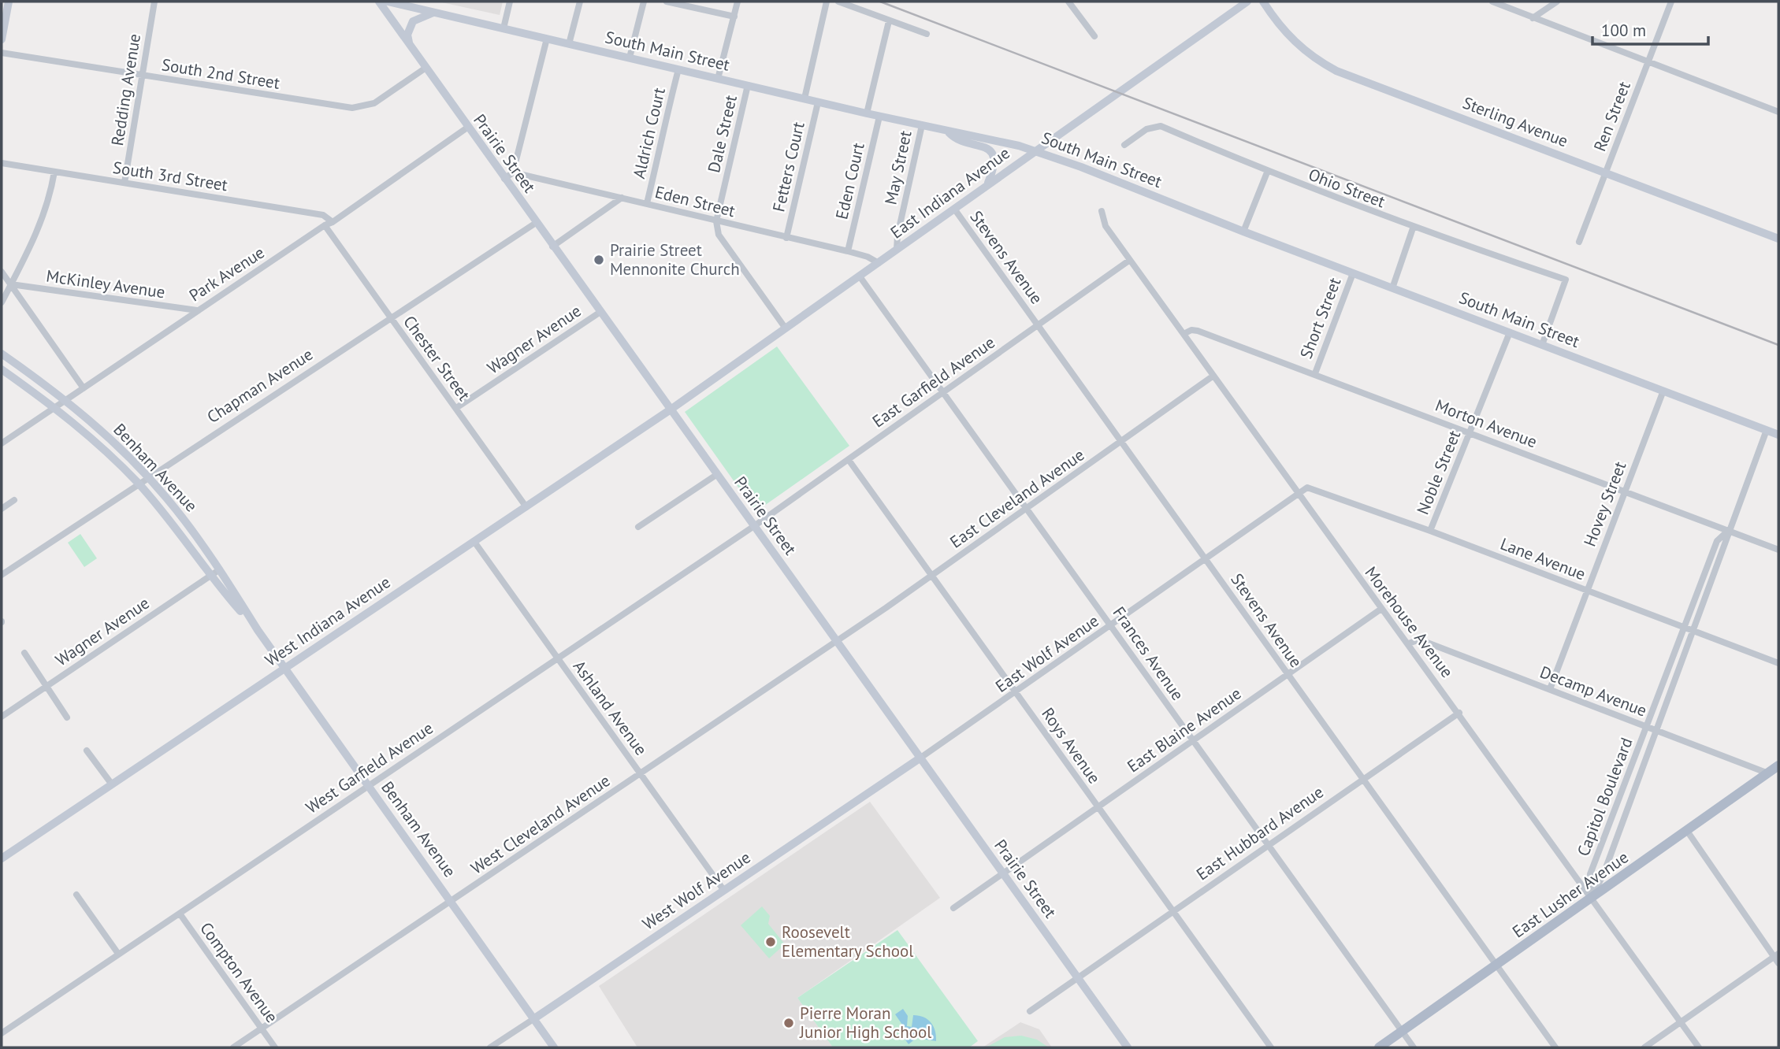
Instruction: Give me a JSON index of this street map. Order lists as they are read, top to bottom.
{
  "streets": {
    "main road": [
      "South Main Street",
      "Sterling Avenue",
      "Prairie Street",
      "East Indiana Avenue",
      "Benham Avenue",
      "West Indiana Avenue",
      "West Wolf Avenue",
      "East Lusher Avenue"
    ],
    "street": [
      "South 2nd Street",
      "Redding Avenue",
      "Ren Street",
      "Aldrich Court",
      "Dale Street",
      "Fetters Court",
      "May Street",
      "South 3rd Street",
      "Eden Court",
      "Ohio Street",
      "Eden Street",
      "Stevens Avenue",
      "Park Avenue",
      "McKinley Avenue",
      "Short Street",
      "Wagner Avenue",
      "Chester Street",
      "East Garfield Avenue",
      "Chapman Avenue",
      "Morton Avenue",
      "Noble Street",
      "East Cleveland Avenue",
      "Hovey Street",
      "Lane Avenue",
      "Morehouse Avenue",
      "East Wolf Avenue",
      "Frances Avenue",
      "Decamp Avenue",
      "Ashland Avenue",
      "East Blaine Avenue",
      "Roys Avenue",
      "West Garfield Avenue",
      "Capitol Boulevard",
      "West Cleveland Avenue",
      "East Hubbard Avenue",
      "Compton Avenue"
    ]
  },
  "crossings": [
    ["South Main Street", "Aldrich Court"],
    ["South Main Street", "Dale Street"],
    ["South Main Street", "Fetters Court"],
    ["South Main Street", "May Street"],
    ["South Main Street", "Eden Court"],
    ["South Main Street", "Ohio Street"],
    ["South Main Street", "East Indiana Avenue"],
    ["South Main Street", "Short Street"],
    ["South Main Street", "Noble Street"],
    ["South Main Street", "Hovey Street"],
    ["South Main Street", "Capitol Boulevard"],
    ["South 2nd Street", "Redding Avenue"],
    ["South 2nd Street", "Prairie Street"],
    ["Redding Avenue", "South 3rd Street"],
    ["Ren Street", "Sterling Avenue"],
    ["Aldrich Court", "Eden Street"],
    ["Dale Street", "Eden Street"],
    ["Prairie Street", "East Indiana Avenue"],
    ["Prairie Street", "Park Avenue"],
    ["Prairie Street", "Wagner Avenue"],
    ["Prairie Street", "East Garfield Avenue"],
    ["Prairie Street", "Chapman Avenue"],
    ["Prairie Street", "East Cleveland Avenue"],
    ["Prairie Street", "West Indiana Avenue"],
    ["Prairie Street", "East Wolf Avenue"],
    ["Prairie Street", "East Blaine Avenue"],
    ["Prairie Street", "West Garfield Avenue"],
    ["Prairie Street", "West Cleveland Avenue"],
    ["Prairie Street", "East Hubbard Avenue"],
    ["Prairie Street", "West Wolf Avenue"],
    ["Fetters Court", "Eden Street"],
    ["May Street", "East Indiana Avenue"],
    ["South 3rd Street", "Park Avenue"],
    ["Eden Court", "Eden Street"],
    ["East Indiana Avenue", "Eden Street"],
    ["East Indiana Avenue", "Stevens Avenue"],
    ["East Indiana Avenue", "West Indiana Avenue"],
    ["East Indiana Avenue", "Frances Avenue"],
    ["Stevens Avenue", "East Garfield Avenue"],
    ["Stevens Avenue", "East Cleveland Avenue"],
    ["Stevens Avenue", "East Wolf Avenue"],
    ["Stevens Avenue", "East Blaine Avenue"],
    ["Stevens Avenue", "East Hubbard Avenue"],
    ["Stevens Avenue", "East Lusher Avenue"],
    ["Park Avenue", "McKinley Avenue"],
    ["Park Avenue", "Chester Street"],
    ["Park Avenue", "Benham Avenue"],
    ["Short Street", "Morton Avenue"],
    ["Wagner Avenue", "Chester Street"],
    ["Wagner Avenue", "Benham Avenue"],
    ["Chester Street", "Chapman Avenue"],
    ["Chester Street", "West Indiana Avenue"],
    ["East Garfield Avenue", "Morehouse Avenue"],
    ["East Garfield Avenue", "Frances Avenue"],
    ["East Garfield Avenue", "Roys Avenue"],
    ["East Garfield Avenue", "West Garfield Avenue"],
    ["Chapman Avenue", "Benham Avenue"],
    ["Morton Avenue", "Noble Street"],
    ["Morton Avenue", "Hovey Street"],
    ["Morton Avenue", "Morehouse Avenue"],
    ["Morton Avenue", "Capitol Boulevard"],
    ["Benham Avenue", "West Indiana Avenue"],
    ["Benham Avenue", "West Garfield Avenue"],
    ["Benham Avenue", "West Cleveland Avenue"],
    ["Benham Avenue", "West Wolf Avenue"],
    ["Noble Street", "Lane Avenue"],
    ["East Cleveland Avenue", "Morehouse Avenue"],
    ["East Cleveland Avenue", "Frances Avenue"],
    ["East Cleveland Avenue", "Roys Avenue"],
    ["East Cleveland Avenue", "West Cleveland Avenue"],
    ["Hovey Street", "Lane Avenue"],
    ["Hovey Street", "Decamp Avenue"],
    ["Lane Avenue", "Morehouse Avenue"],
    ["Lane Avenue", "East Wolf Avenue"],
    ["Lane Avenue", "Capitol Boulevard"],
    ["West Indiana Avenue", "Ashland Avenue"],
    ["Morehouse Avenue", "East Wolf Avenue"],
    ["Morehouse Avenue", "Decamp Avenue"],
    ["Morehouse Avenue", "East Blaine Avenue"],
    ["Morehouse Avenue", "Capitol Boulevard"],
    ["Morehouse Avenue", "East Hubbard Avenue"],
    ["Morehouse Avenue", "East Lusher Avenue"],
    ["East Wolf Avenue", "Frances Avenue"],
    ["East Wolf Avenue", "Roys Avenue"],
    ["East Wolf Avenue", "West Wolf Avenue"],
    ["Frances Avenue", "East Blaine Avenue"],
    ["Frances Avenue", "East Hubbard Avenue"],
    ["Frances Avenue", "East Lusher Avenue"],
    ["Decamp Avenue", "Capitol Boulevard"],
    ["Decamp Avenue", "East Lusher Avenue"],
    ["Ashland Avenue", "West Garfield Avenue"],
    ["Ashland Avenue", "West Cleveland Avenue"],
    ["Ashland Avenue", "West Wolf Avenue"],
    ["East Blaine Avenue", "Roys Avenue"],
    ["Roys Avenue", "East Hubbard Avenue"],
    ["West Garfield Avenue", "Compton Avenue"],
    ["Capitol Boulevard", "East Lusher Avenue"],
    ["West Cleveland Avenue", "Compton Avenue"]
  ],
  "places": ["Prairie Street Mennonite Church", "Roosevelt Elementary School", "Pierre Moran Junior High School"],
  "scale_bar": "100 m"
}
